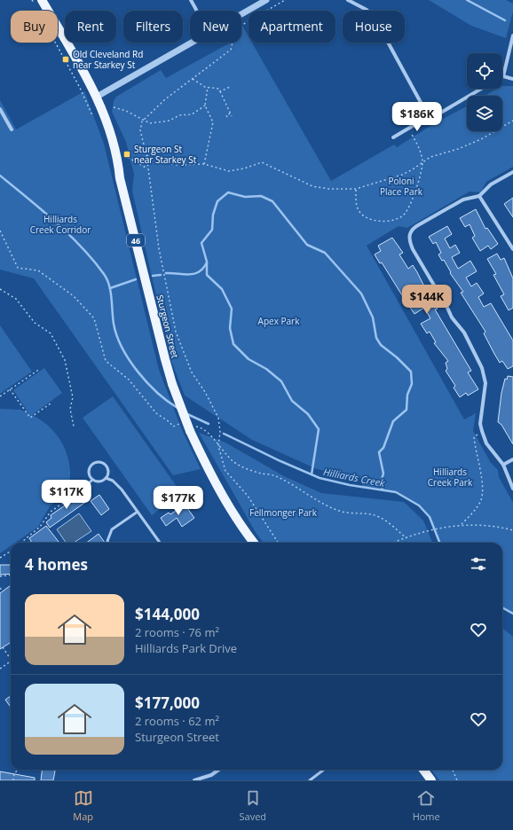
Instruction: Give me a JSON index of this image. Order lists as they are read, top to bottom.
{
  "streets": {
    "main road": ["46", "Sturgeon Street"]
  },
  "crossings": [
    ["46", "Sturgeon Street"]
  ],
  "water": ["Hilliards Creek"],
  "parks": [
    "Poloni Place Park",
    "Hilliards Creek Corridor",
    "Apex Park",
    "Hilliards Creek Park",
    "Fellmonger Park"
  ],
  "places": {
    "transit": ["Old Cleveland Rd near Starkey St", "Sturgeon St near Starkey St"]
  },
  "page": {
    "chip": [
      "Buy",
      "Rent",
      "Filters",
      "New",
      "Apartment",
      "House"
    ],
    "price": [
      "$186K",
      "$144K",
      "$117K",
      "$177K"
    ],
    "heading": "4 homes",
    "list": [
      {
        "name": "$144,000",
        "note": "2 rooms · 76 m² · Hilliards Park Drive"
      },
      {
        "name": "$177,000",
        "note": "2 rooms · 62 m² · Sturgeon Street"
      }
    ],
    "tabs": ["Map", "Saved", "Home"]
  }
}
